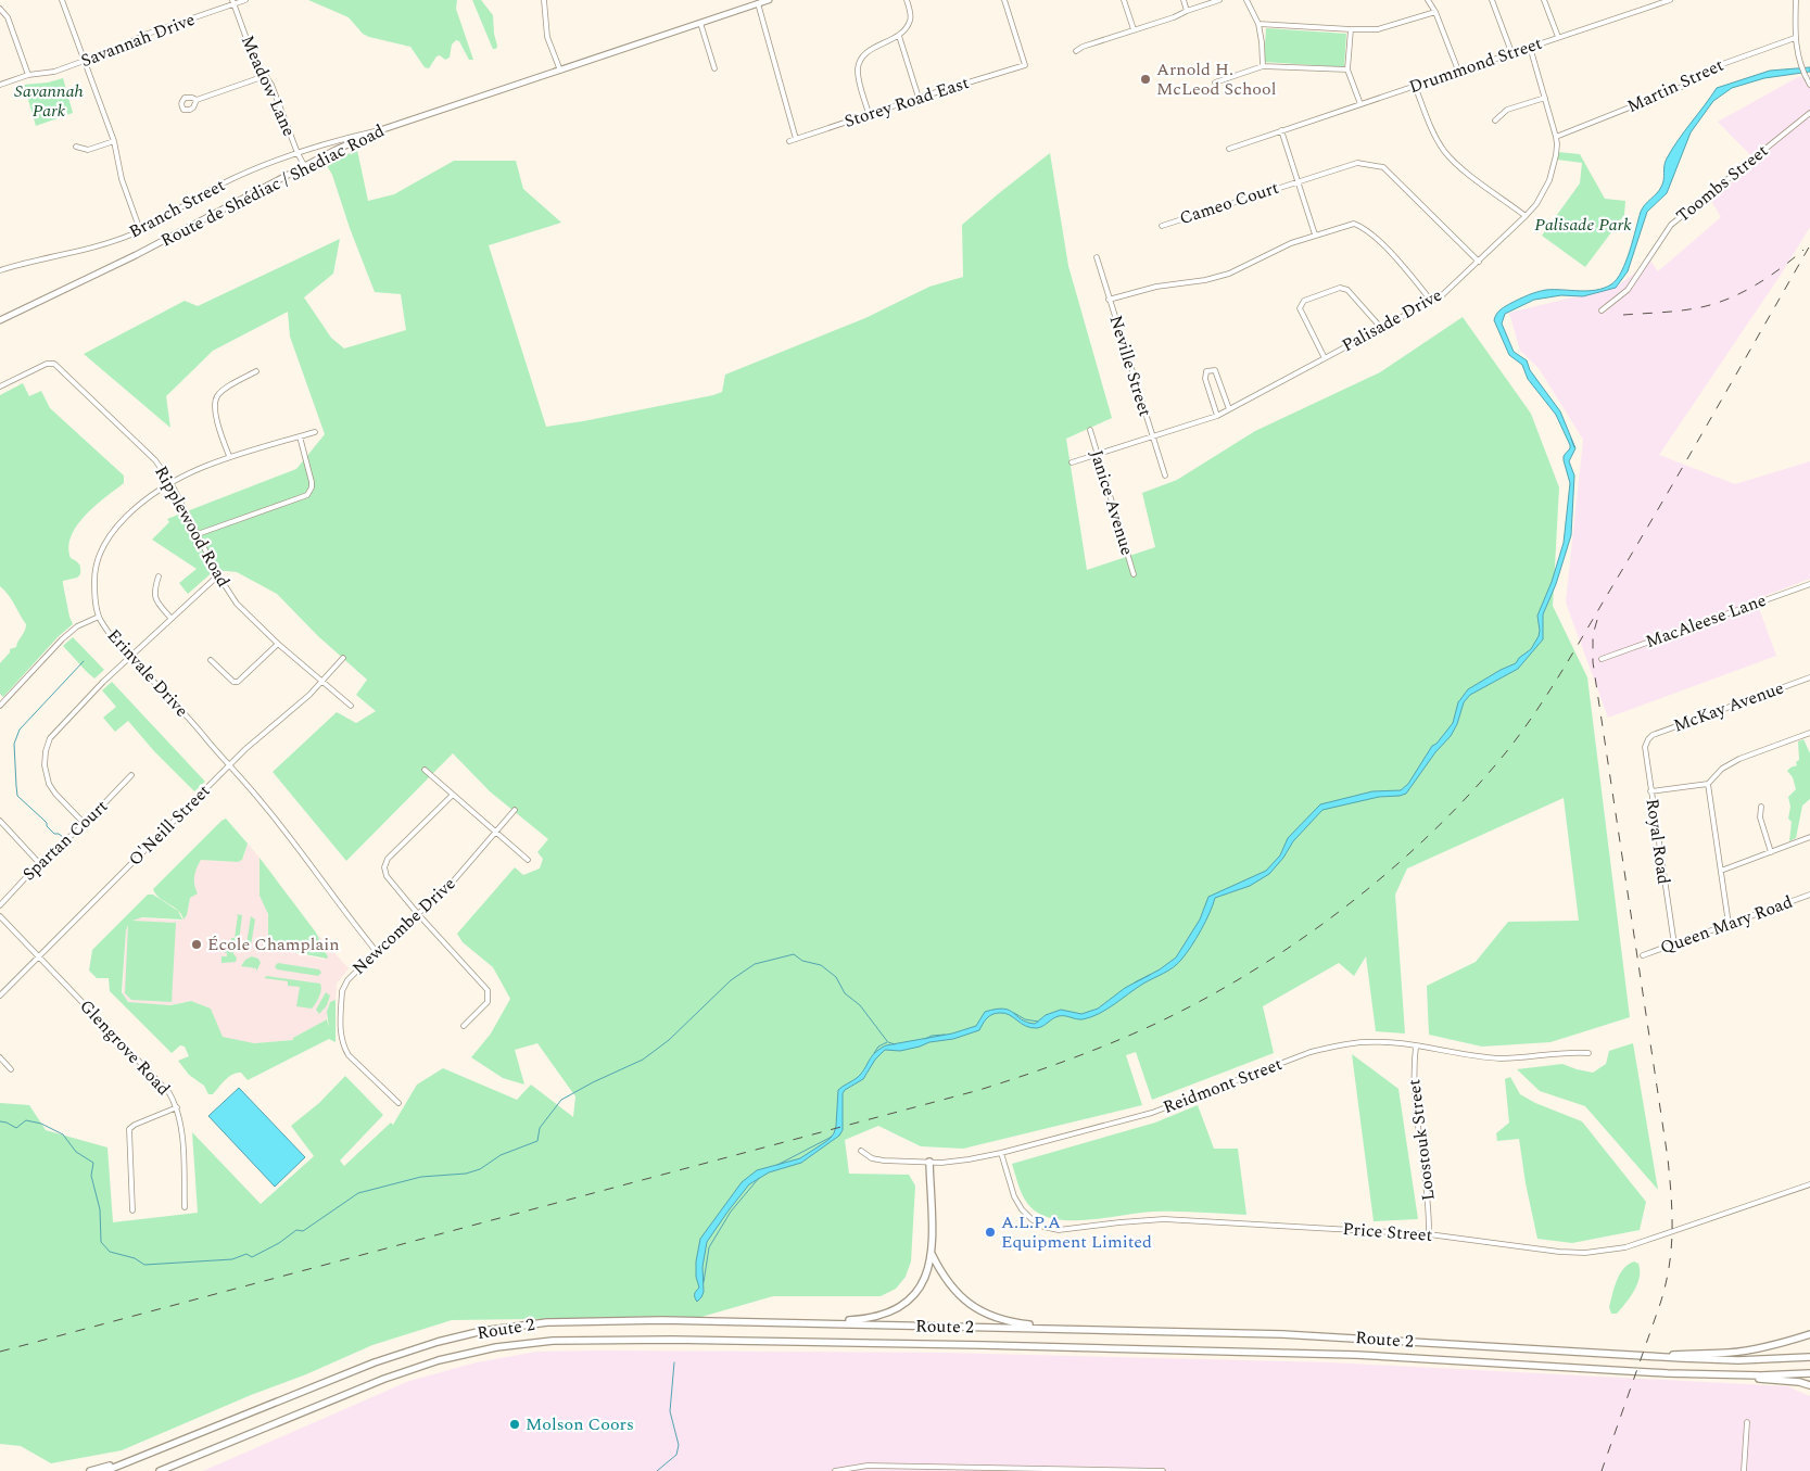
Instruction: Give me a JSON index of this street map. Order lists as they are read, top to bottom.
{
  "streets": {
    "highway": ["Route 2"],
    "main road": ["Route de Shédiac / Shediac Road"],
    "street": [
      "Savannah Drive",
      "Drummond Street",
      "Meadow Lane",
      "Martin Street",
      "Storey Road East",
      "Toombs Street",
      "Cameo Court",
      "Branch Street",
      "Palisade Drive",
      "Neville Street",
      "Janice Avenue",
      "Ripplewood Road",
      "MacAleese Lane",
      "Erinvale Drive",
      "McKay Avenue",
      "O'Neill Street",
      "Spartan Court",
      "Royal Road",
      "Queen Mary Road",
      "Newcombe Drive",
      "Glengrove Road",
      "Reidmont Street",
      "Loostouk Street",
      "Price Street"
    ]
  },
  "crossings": [
    ["Savannah Drive", "Meadow Lane"],
    ["Drummond Street", "Palisade Drive"],
    ["Meadow Lane", "Route de Shédiac / Shediac Road"],
    ["Meadow Lane", "Branch Street"],
    ["Martin Street", "Palisade Drive"],
    ["Route de Shédiac / Shediac Road", "Branch Street"],
    ["Cameo Court", "Palisade Drive"],
    ["Palisade Drive", "Neville Street"],
    ["Palisade Drive", "Janice Avenue"],
    ["Ripplewood Road", "Erinvale Drive"],
    ["Ripplewood Road", "O'Neill Street"],
    ["Erinvale Drive", "O'Neill Street"],
    ["Erinvale Drive", "Newcombe Drive"],
    ["McKay Avenue", "Royal Road"],
    ["O'Neill Street", "Glengrove Road"],
    ["Royal Road", "Queen Mary Road"],
    ["Reidmont Street", "Loostouk Street"],
    ["Reidmont Street", "Price Street"],
    ["Loostouk Street", "Price Street"]
  ],
  "parks": ["Savannah Park", "Palisade Park"],
  "places": [
    "Arnold H. McLeod School",
    "École Champlain",
    "A.L.P.A Equipment Limited",
    "Molson Coors"
  ]
}
